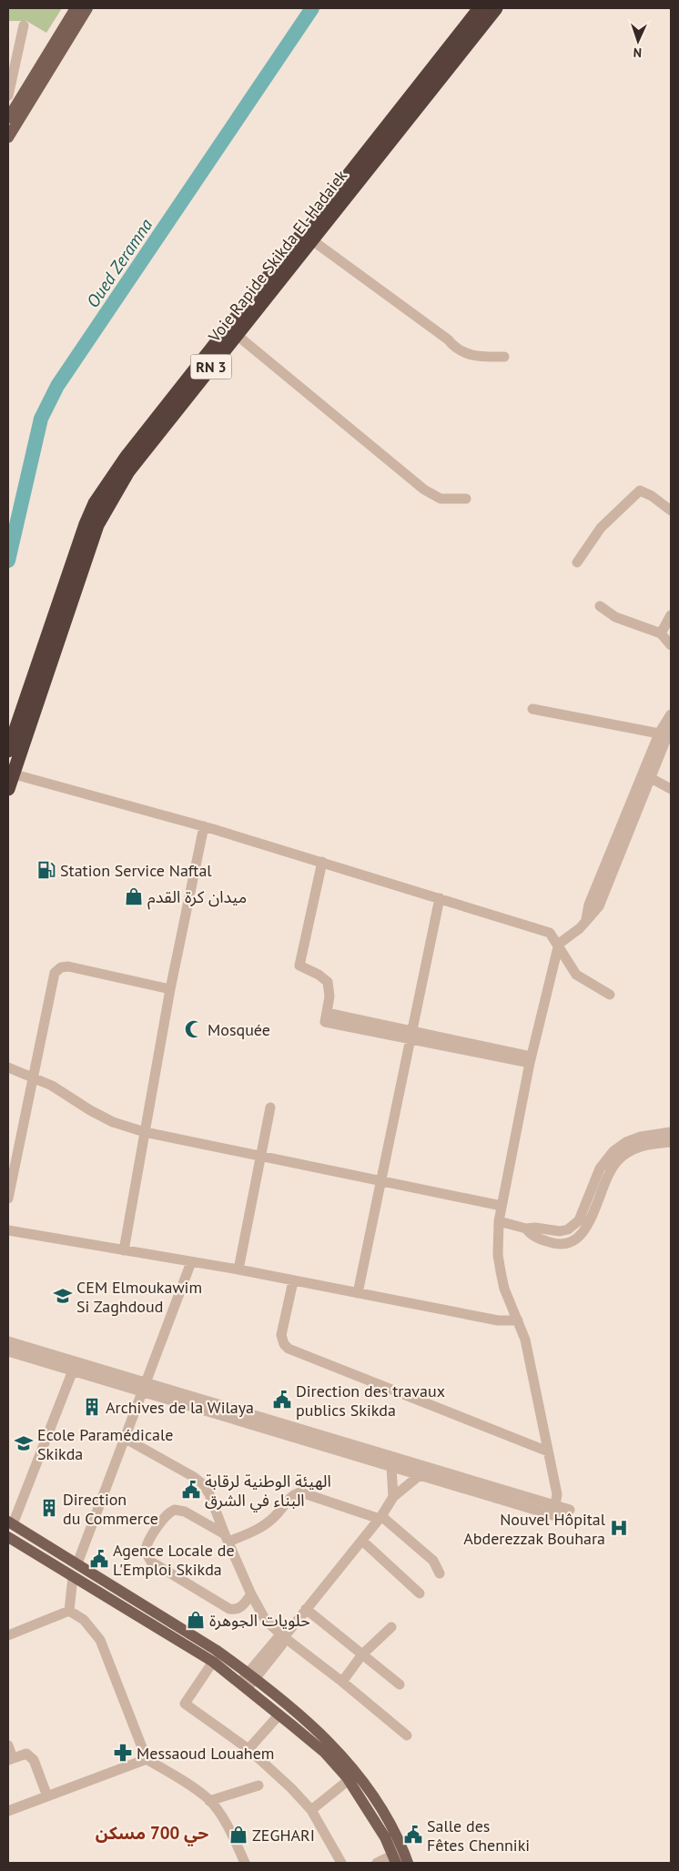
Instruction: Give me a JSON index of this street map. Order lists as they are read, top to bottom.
{
  "streets": {
    "highway": ["Voie Rapide Skikda El-Hadaiek", "RN 3"]
  },
  "districts": ["حي 700 مسكن"],
  "water": ["Oued Zeramna"],
  "places": {
    "fuel station": ["Station Service Naftal"],
    "shop": ["ميدان كرة القدم", "حلويات الجوهرة", "ZEGHARI"],
    "mosque": ["Mosquée"],
    "school or university": ["CEM Elmoukawim Si Zaghdoud", "Ecole Paramédicale Skikda"],
    "public building": [
      "Direction des travaux publics Skikda",
      "الهيئة الوطنية لرقابة البناء في الشرق",
      "Agence Locale de L'Emploi Skikda",
      "Salle des Fêtes Chenniki"
    ],
    "building": ["Archives de la Wilaya", "Direction du Commerce"],
    "hospital": ["Nouvel Hôpital Abderezzak Bouhara"],
    "pharmacy": ["Messaoud Louahem"]
  },
  "north": "bottom"
}
